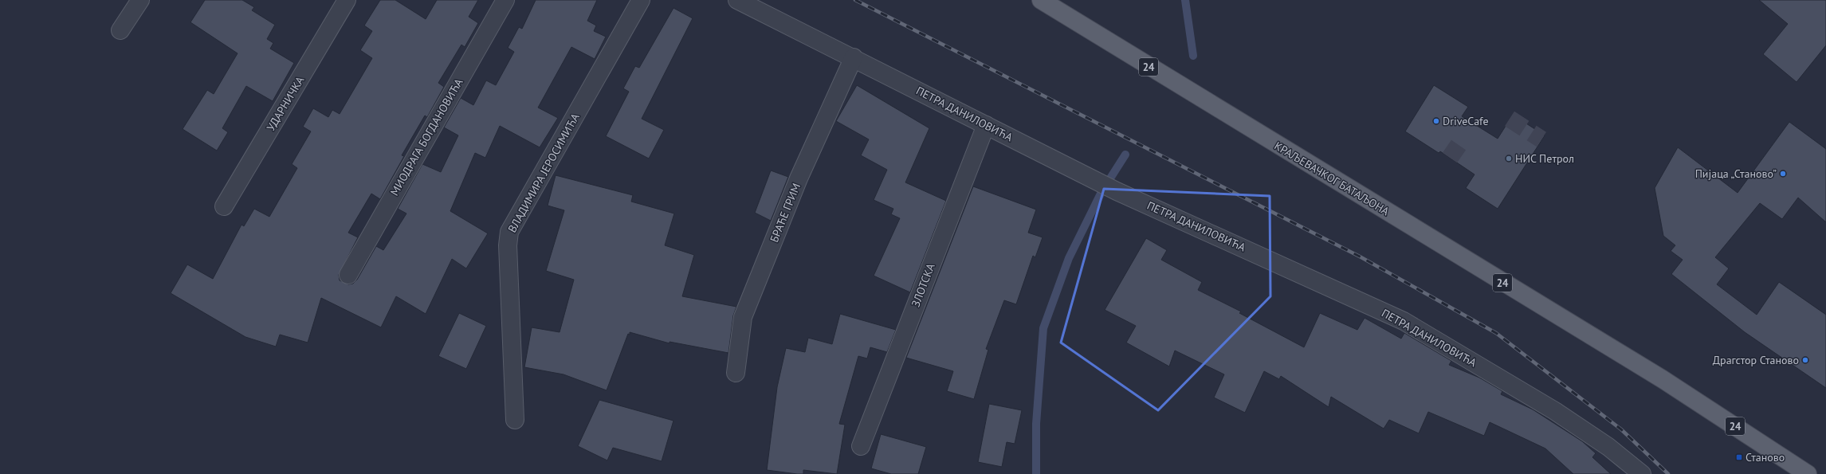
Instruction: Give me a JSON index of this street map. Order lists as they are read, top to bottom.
{
  "streets": {
    "main road": ["24", "КРАЉЕВАЧКОГ БАТАЉОНА"],
    "street": [
      "УДАРНИЧКА",
      "ПЕТРА ДАНИЛОВИЋА",
      "МИОДРАГА БОГДАНОВИЋА",
      "ВЛАДИМИРА ЈЕРОСИМИЋА",
      "БРАЋЕ ГРИМ",
      "ЗЛОТСКА"
    ]
  },
  "crossings": [
    ["ПЕТРА ДАНИЛОВИЋА", "БРАЋЕ ГРИМ"],
    ["ПЕТРА ДАНИЛОВИЋА", "ЗЛОТСКА"]
  ],
  "places": {
    "other": [
      "DriveCafe",
      "НИС Петрол",
      "Пијаца „Станово”",
      "Драгстор Станово"
    ],
    "transit": ["Станово"]
  }
}
